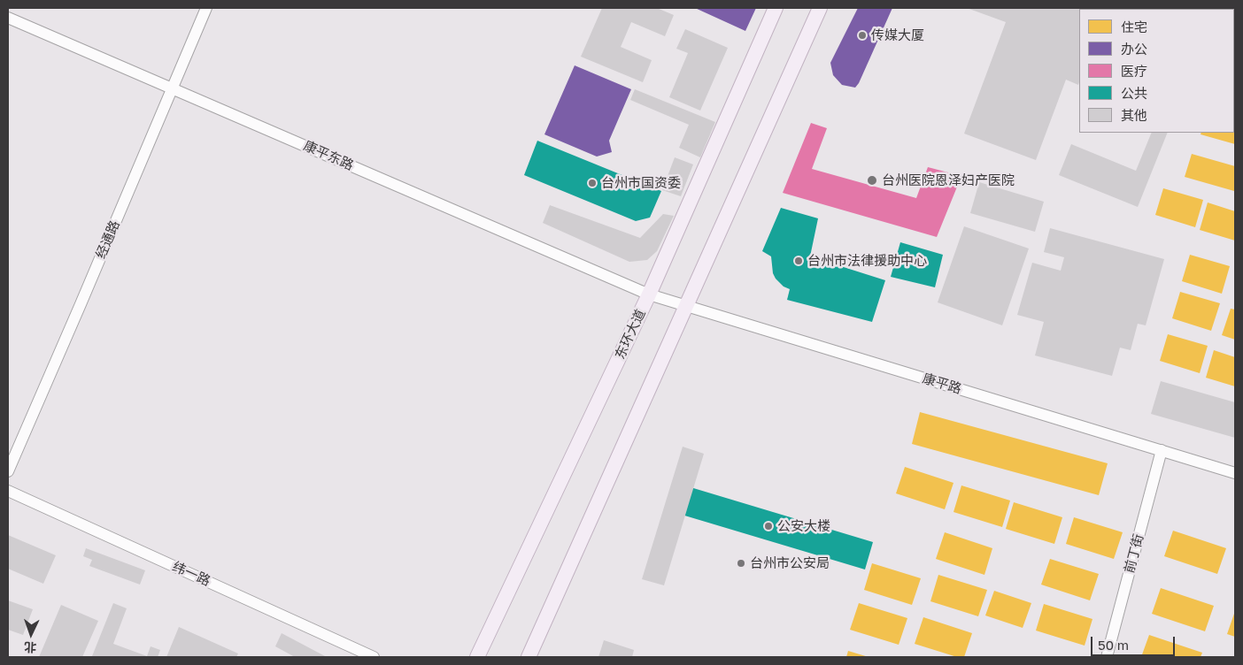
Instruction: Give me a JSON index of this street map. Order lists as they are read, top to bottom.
{
  "streets": {
    "main road": ["东环大道"],
    "street": [
      "康平东路",
      "经通路",
      "康平路",
      "前丁街",
      "纬一路"
    ]
  },
  "crossings": [
    ["康平东路", "经通路"],
    ["康平东路", "东环大道"],
    ["康平东路", "康平路"],
    ["东环大道", "康平路"],
    ["康平路", "前丁街"]
  ],
  "places": [
    "传媒大厦",
    "台州医院恩泽妇产医院",
    "台州市国资委",
    "台州市法律援助中心",
    "公安大楼",
    "台州市公安局"
  ],
  "legend": [
    "住宅",
    "办公",
    "医疗",
    "公共",
    "其他"
  ],
  "scale_bar": "50 m",
  "north": "bottom"
}
